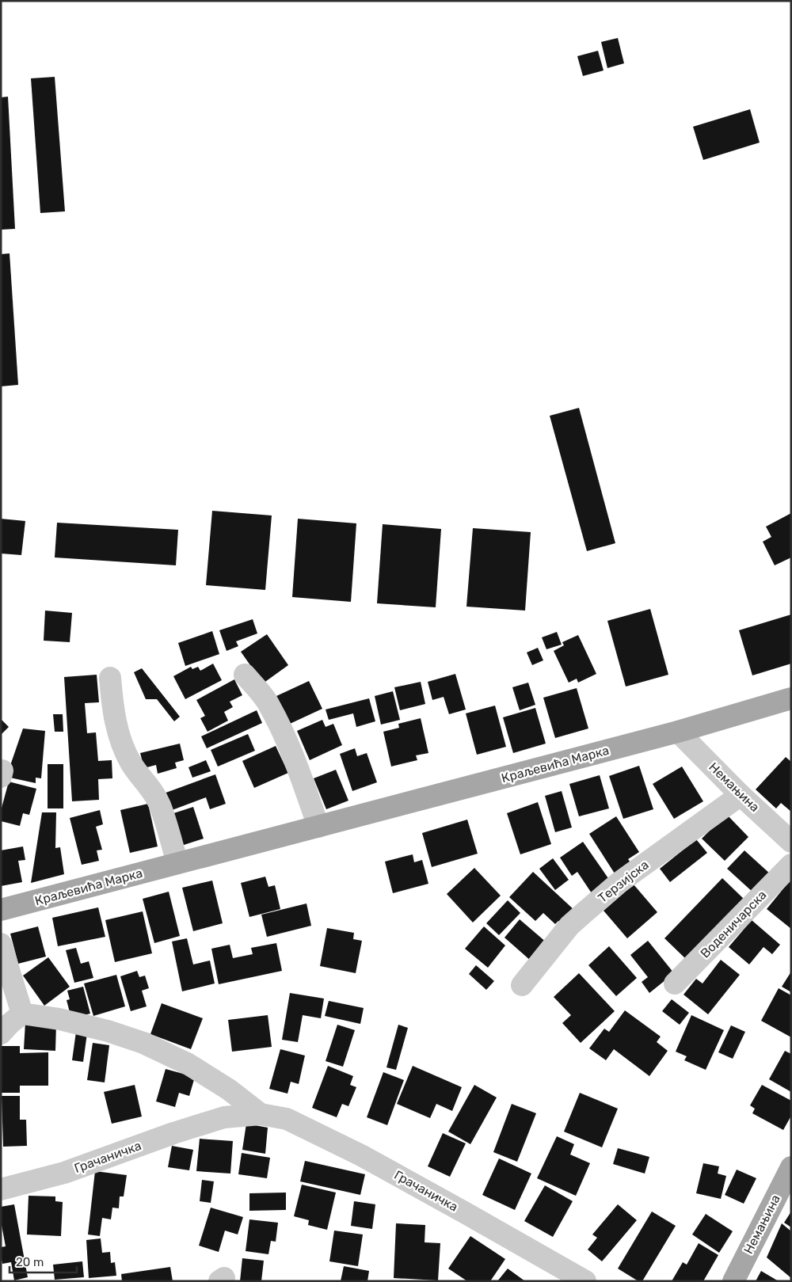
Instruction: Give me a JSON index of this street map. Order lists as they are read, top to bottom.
{
  "streets": {
    "main road": ["Краљевића Марка", "Немањина"],
    "street": ["Терзијска", "Воденичарска", "Грачаничка"]
  },
  "crossings": [
    ["Краљевића Марка", "Немањина"],
    ["Немањина", "Терзијска"]
  ],
  "scale_bar": "20 m"
}
